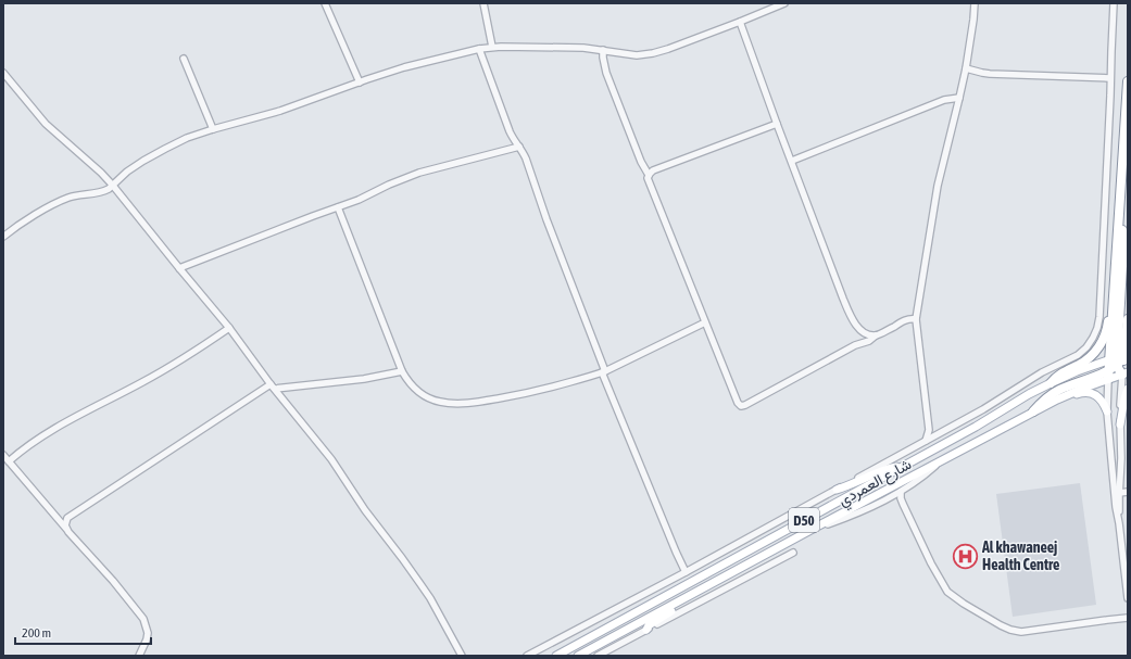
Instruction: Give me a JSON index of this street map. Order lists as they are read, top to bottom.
{
  "streets": {
    "main road": ["شارع العمردي", "D50"]
  },
  "places": {
    "hospital": ["Al khawaneej Health Centre"]
  },
  "scale_bar": "200 m"
}
